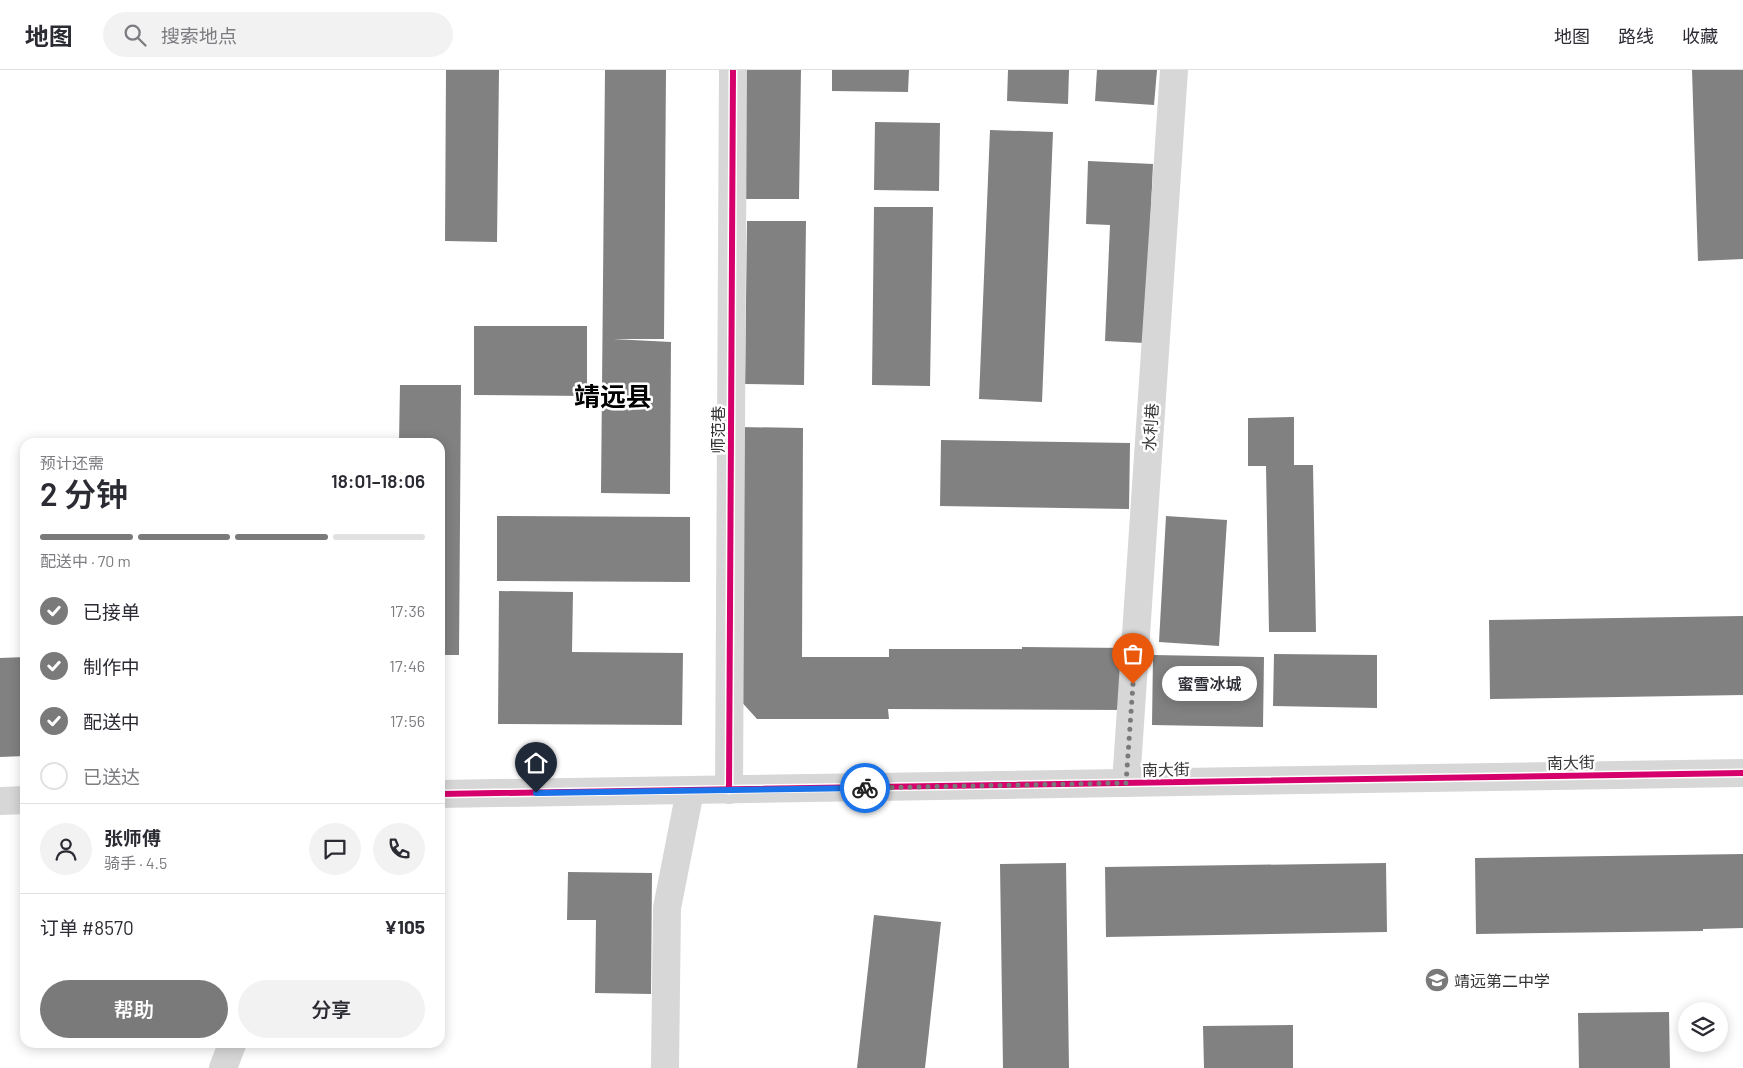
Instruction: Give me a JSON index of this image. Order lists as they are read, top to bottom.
{
  "streets": {
    "street": ["水利巷", "师范巷", "南大街"]
  },
  "crossings": [
    ["水利巷", "南大街"],
    ["师范巷", "南大街"]
  ],
  "districts": ["靖远县"],
  "places": {
    "other": ["蜜雪冰城"],
    "school or university": ["靖远第二中学"]
  },
  "page": {
    "header": "地图",
    "search": "搜索地点",
    "nav": ["地图", "路线", "收藏"],
    "heading": ["2 分钟", "预计还需", "18:01–18:06"],
    "panel": [
      "张师傅",
      "骑手 · 4.5",
      "订单 #8570",
      "¥105"
    ],
    "bar": "配送中 · 70 m",
    "list": [
      ["已接单", "17:36"],
      ["制作中", "17:46"],
      ["配送中", "17:56"],
      "已送达"
    ],
    "bubble": "蜜雪冰城",
    "buttons": ["帮助", "分享"]
  }
}
